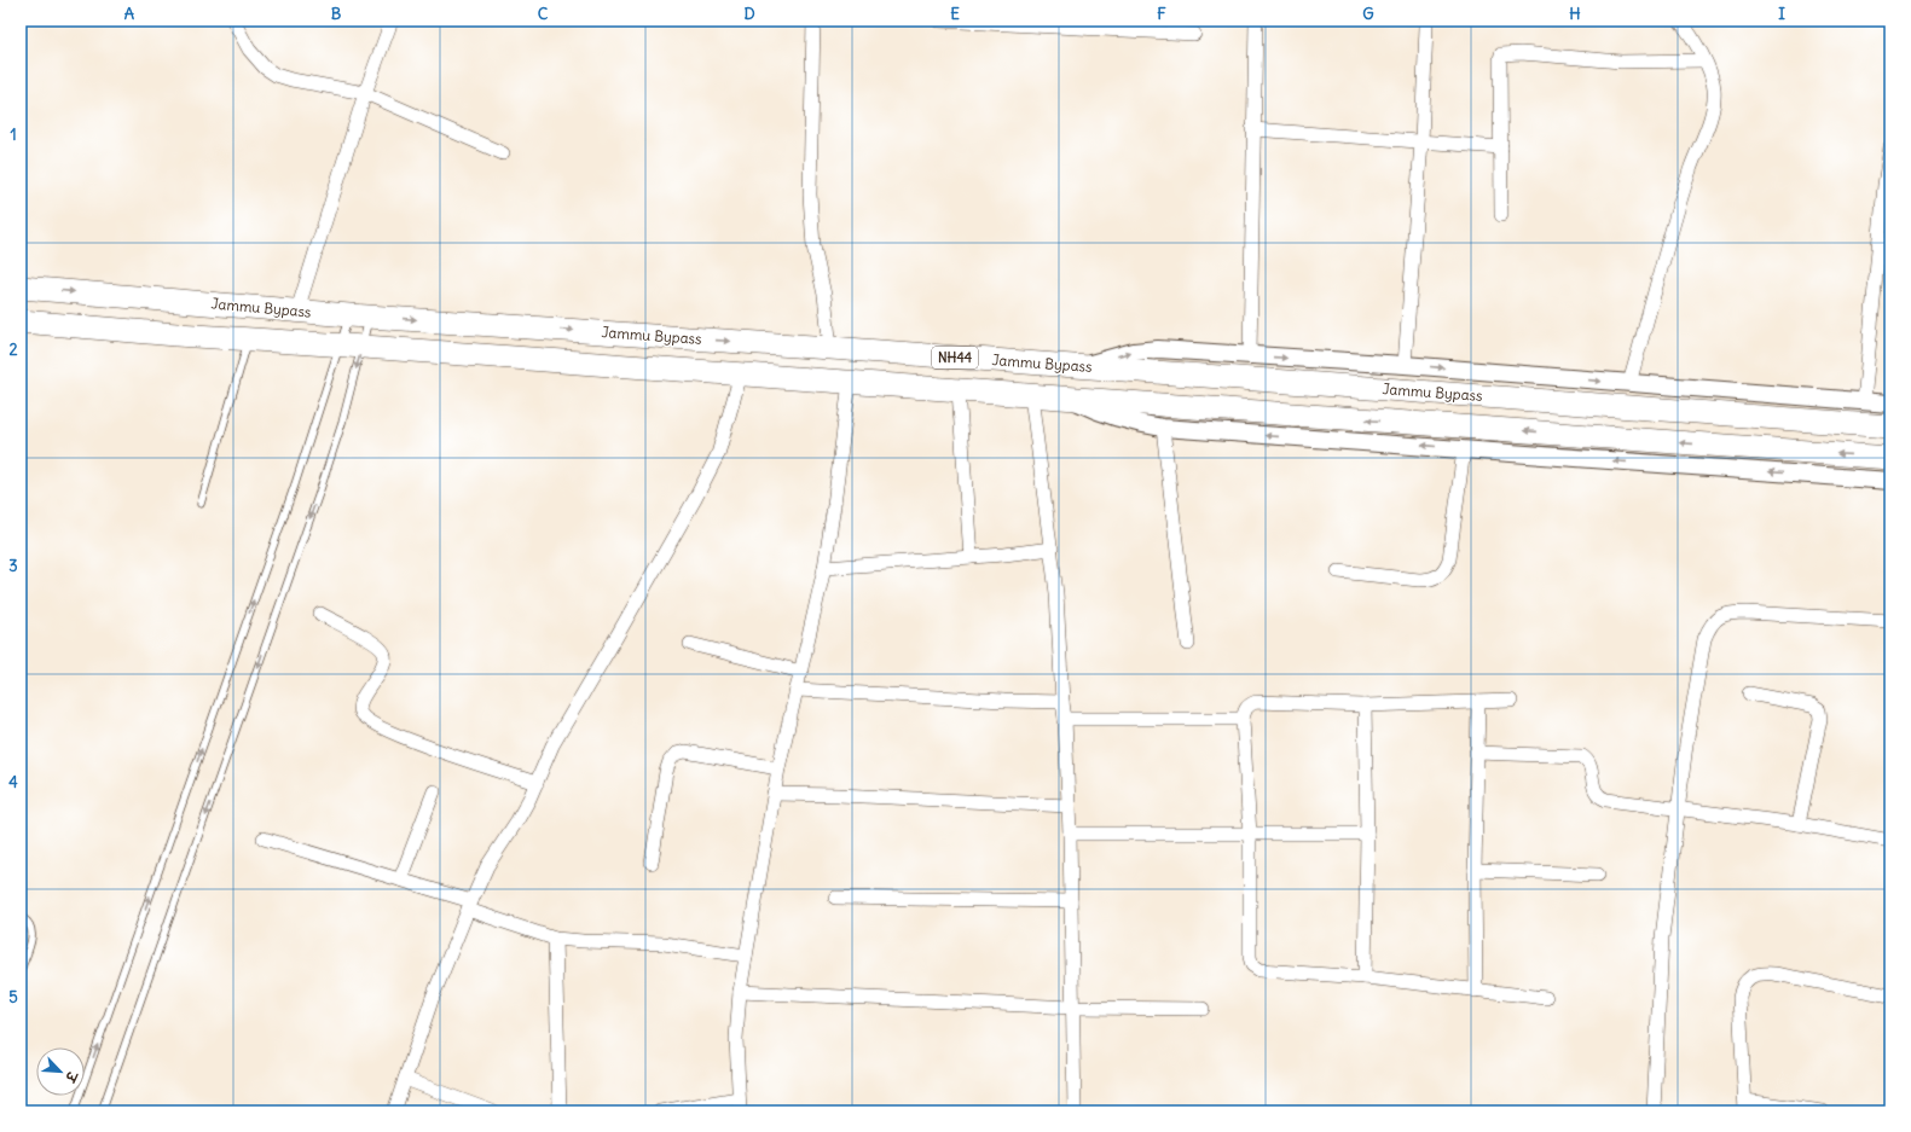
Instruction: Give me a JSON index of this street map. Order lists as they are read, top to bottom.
{
  "streets": {
    "highway": ["Jammu Bypass", "NH44"]
  },
  "north": "bottom right",
  "grid": {
    "columns": [
      "A",
      "B",
      "C",
      "D",
      "E",
      "F",
      "G",
      "H",
      "I"
    ],
    "rows": [
      "1",
      "2",
      "3",
      "4",
      "5"
    ]
  }
}
